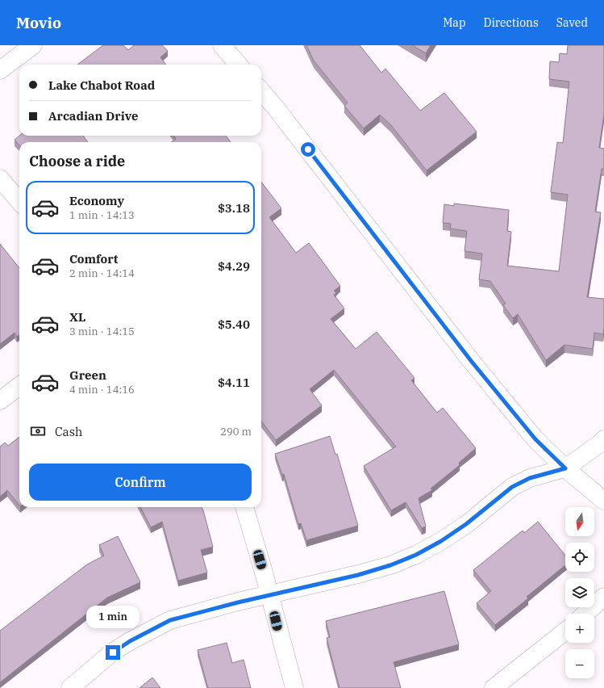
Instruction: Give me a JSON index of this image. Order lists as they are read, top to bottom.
{
  "north": "bottom",
  "page": {
    "header": "Movio",
    "nav": ["Map", "Directions", "Saved"],
    "banner": ["Lake Chabot Road", "Arcadian Drive"],
    "heading": "Choose a ride",
    "list": [
      {
        "name": "Economy",
        "note": "1 min · 14:13",
        "value": "$3.18"
      },
      {
        "name": "Comfort",
        "note": "2 min · 14:14",
        "value": "$4.29"
      },
      {
        "name": "XL",
        "note": "3 min · 14:15",
        "value": "$5.40"
      },
      {
        "name": "Green",
        "note": "4 min · 14:16",
        "value": "$4.11"
      }
    ],
    "pay": ["Cash", "290 m"],
    "buttons": "Confirm",
    "map_buttons": ["+", "−"],
    "bubble": "1 min"
  }
}
